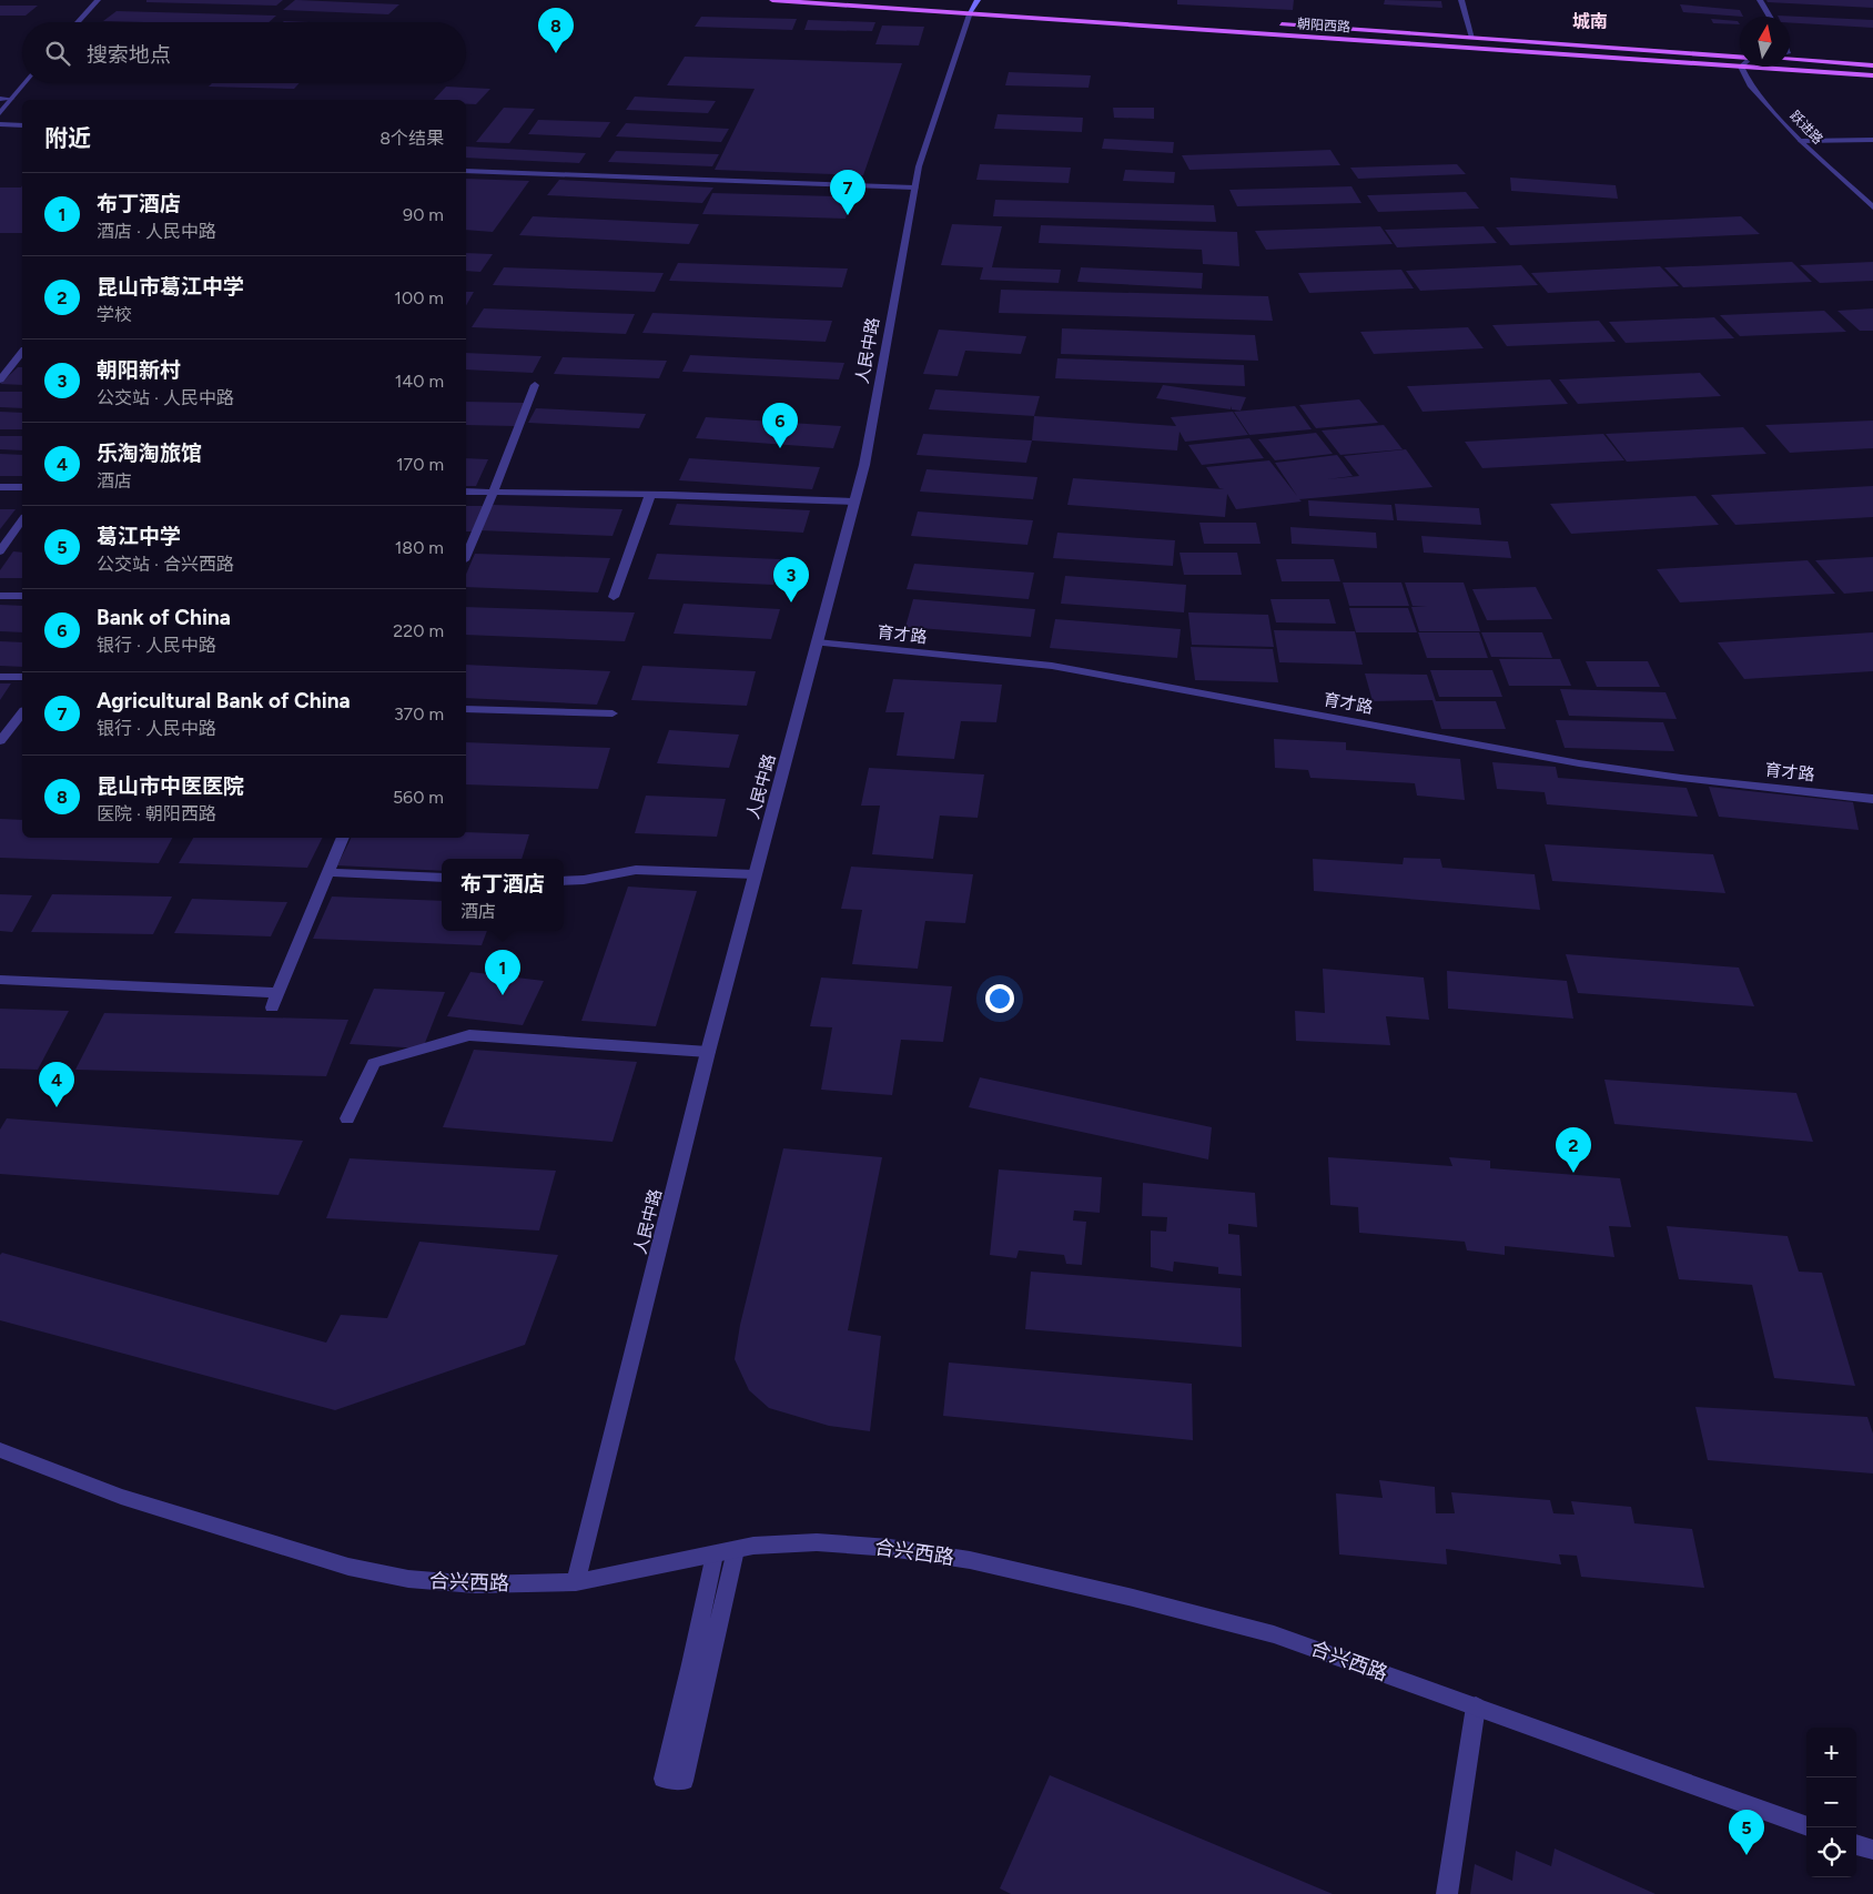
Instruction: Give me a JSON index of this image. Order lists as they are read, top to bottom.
{
  "streets": {
    "main road": ["朝阳西路"],
    "street": [
      "跃进路",
      "人民中路",
      "育才路",
      "合兴西路"
    ]
  },
  "crossings": [
    ["朝阳西路", "跃进路"],
    ["朝阳西路", "人民中路"],
    ["人民中路", "育才路"],
    ["人民中路", "合兴西路"]
  ],
  "districts": ["城南"],
  "north": "top",
  "page": {
    "pins": [
      "8",
      "7",
      "6",
      "3",
      "1",
      "4",
      "2",
      "5"
    ],
    "search": "搜索地点",
    "heading": ["附近", "8个结果"],
    "list": [
      {
        "mark": "1",
        "name": "布丁酒店",
        "note": "酒店 · 人民中路",
        "value": "90 m"
      },
      {
        "mark": "2",
        "name": "昆山市葛江中学",
        "note": "学校",
        "value": "100 m"
      },
      {
        "mark": "3",
        "name": "朝阳新村",
        "note": "公交站 · 人民中路",
        "value": "140 m"
      },
      {
        "mark": "4",
        "name": "乐淘淘旅馆",
        "note": "酒店",
        "value": "170 m"
      },
      {
        "mark": "5",
        "name": "葛江中学",
        "note": "公交站 · 合兴西路",
        "value": "180 m"
      },
      {
        "mark": "6",
        "name": "Bank of China",
        "note": "银行 · 人民中路",
        "value": "220 m"
      },
      {
        "mark": "7",
        "name": "Agricultural Bank of China",
        "note": "银行 · 人民中路",
        "value": "370 m"
      },
      {
        "mark": "8",
        "name": "昆山市中医医院",
        "note": "医院 · 朝阳西路",
        "value": "560 m"
      }
    ],
    "popup": ["布丁酒店", "酒店"],
    "map_buttons": ["+", "−"]
  }
}
